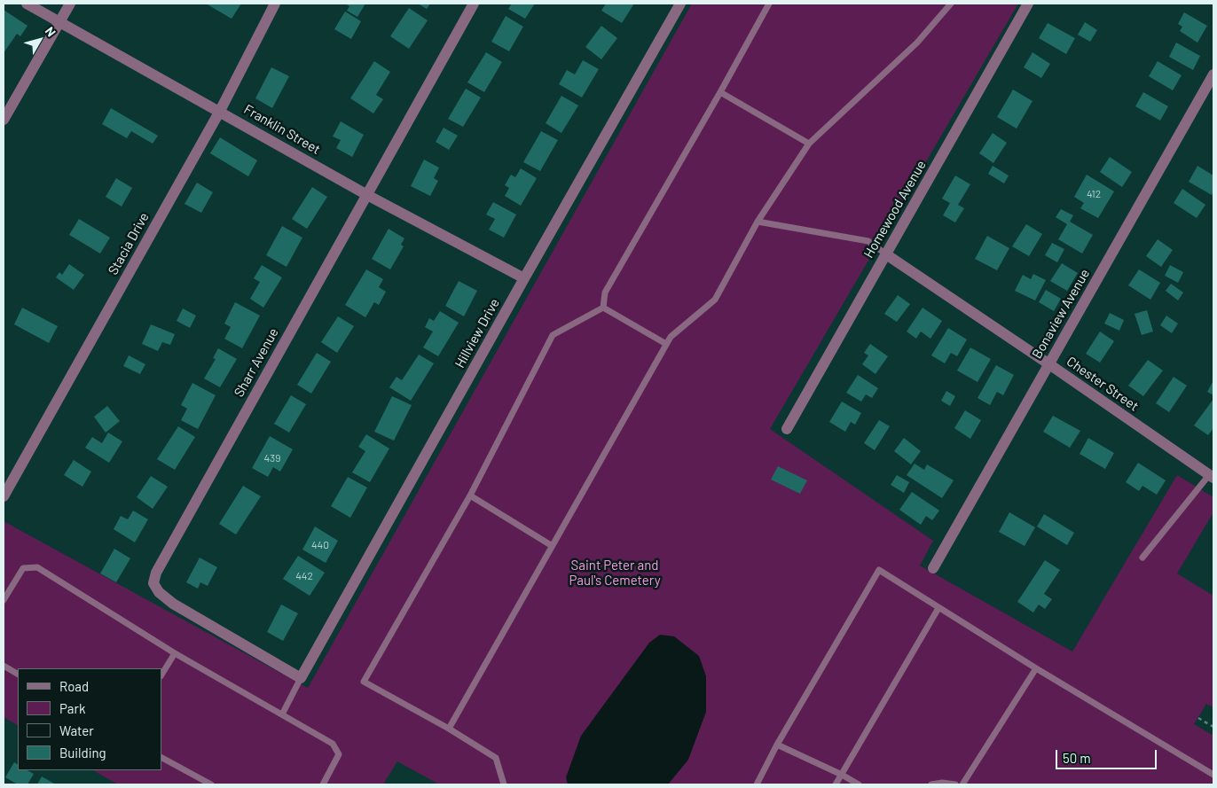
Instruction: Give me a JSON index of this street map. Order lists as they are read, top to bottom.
{
  "streets": {
    "street": [
      "Franklin Street",
      "Homewood Avenue",
      "Stacia Drive",
      "Bonaview Avenue",
      "Hillview Drive",
      "Sharr Avenue",
      "Chester Street"
    ]
  },
  "crossings": [
    ["Franklin Street", "Stacia Drive"],
    ["Franklin Street", "Hillview Drive"],
    ["Franklin Street", "Sharr Avenue"],
    ["Homewood Avenue", "Chester Street"],
    ["Bonaview Avenue", "Chester Street"],
    ["Hillview Drive", "Sharr Avenue"]
  ],
  "parks": ["Saint Peter and Paul's Cemetery"],
  "house_numbers": [
    "412",
    "439",
    "440",
    "442"
  ],
  "legend": [
    "Road",
    "Park",
    "Water",
    "Building"
  ],
  "scale_bar": "50 m",
  "north": "top right"
}
